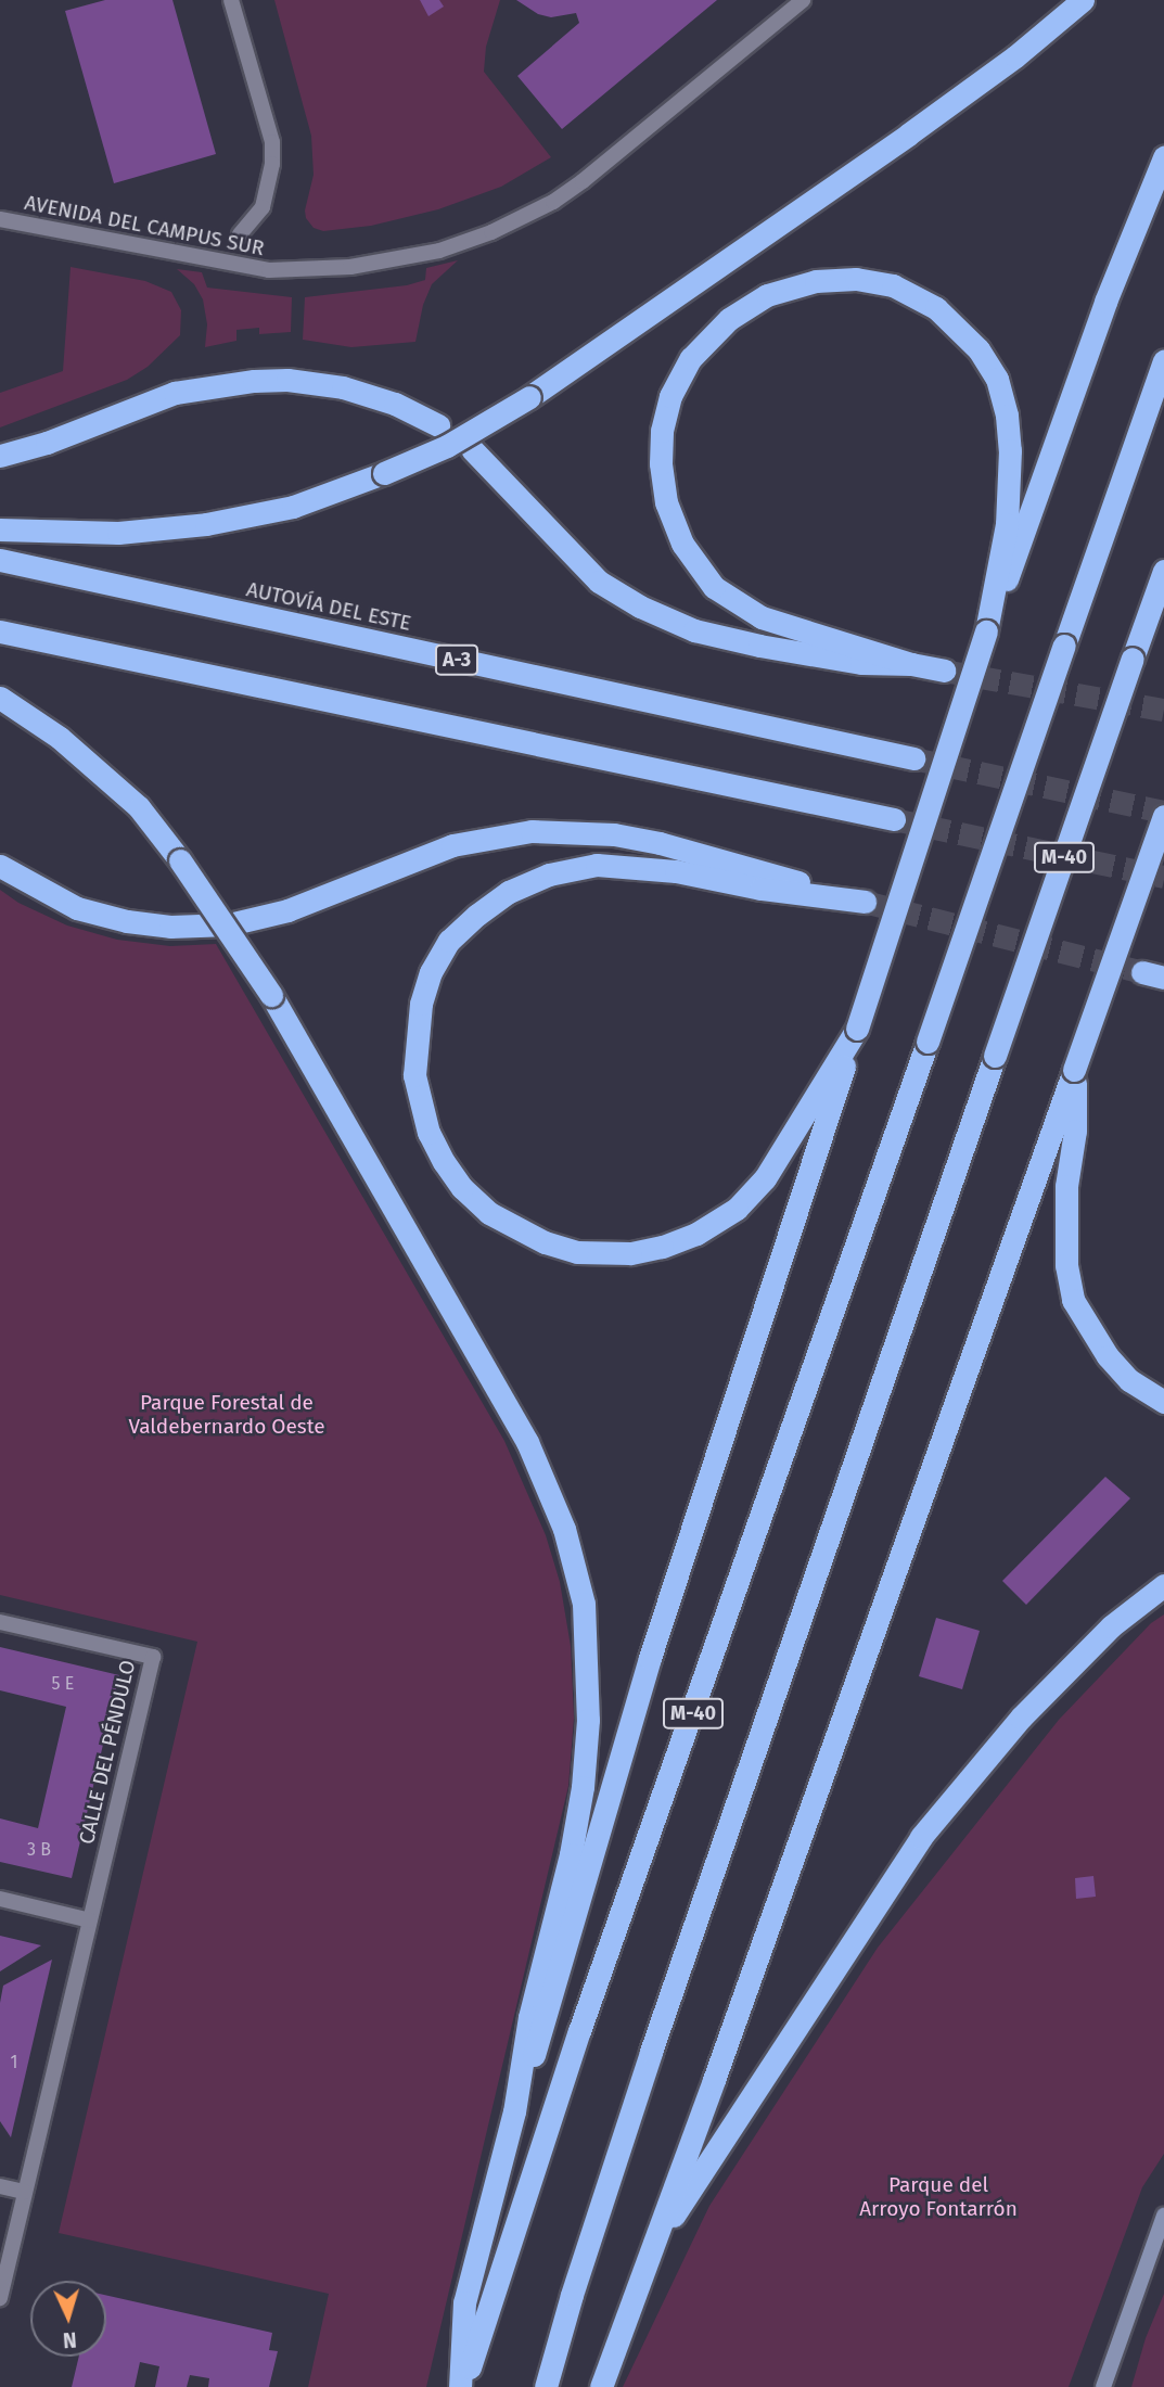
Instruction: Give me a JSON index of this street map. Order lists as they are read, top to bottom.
{
  "streets": {
    "highway": ["AUTOVÍA DEL ESTE", "A-3", "M-40"],
    "street": ["AVENIDA DEL CAMPUS SUR", "CALLE DEL PÉNDULO"]
  },
  "parks": ["Parque Forestal de Valdebernardo Oeste", "Parque del Arroyo Fontarrón"],
  "house_numbers": ["5 E", "3 B", "1"],
  "north": "bottom"
}
